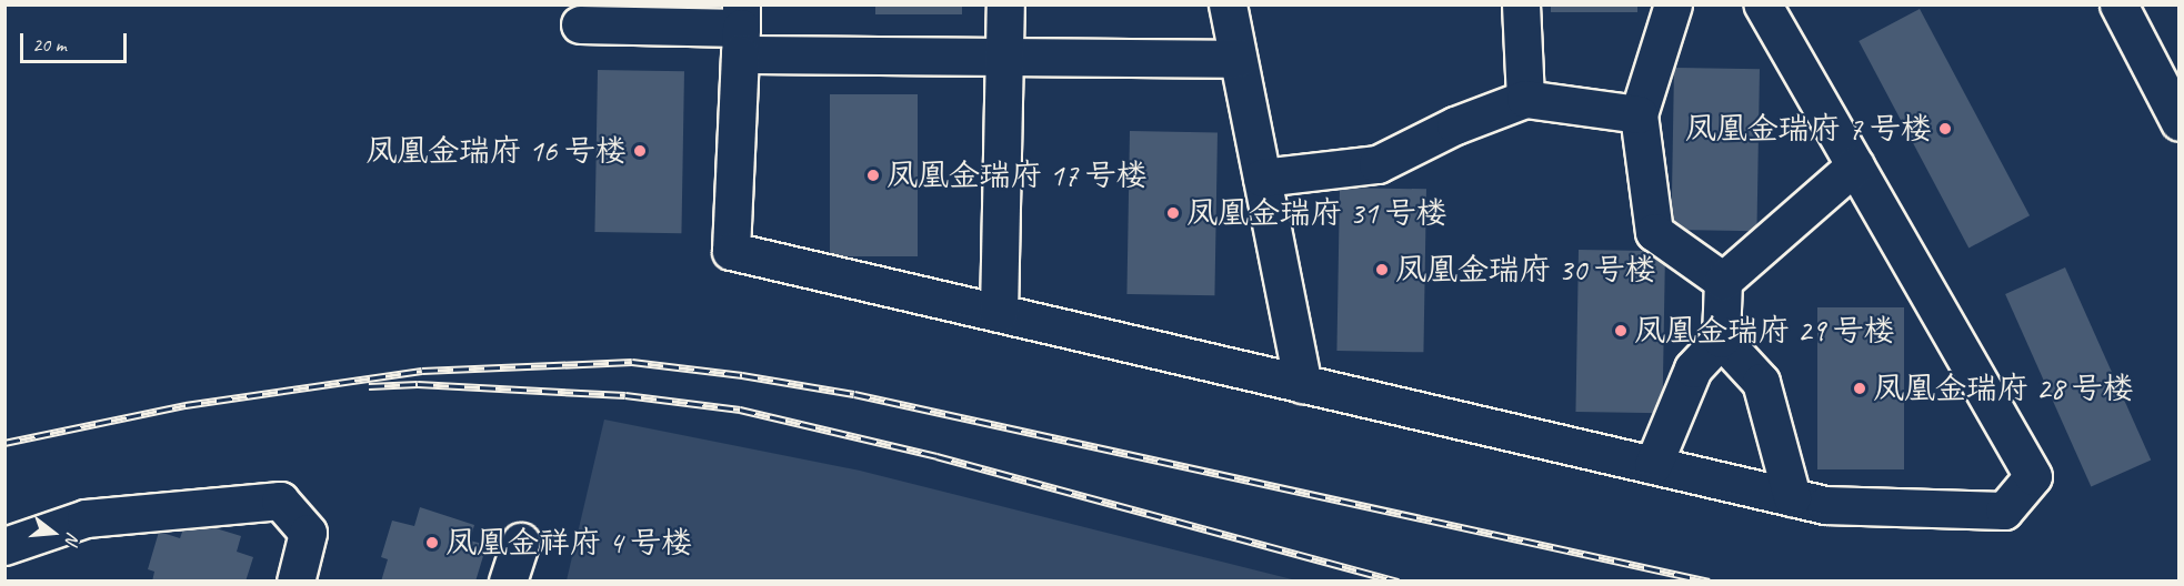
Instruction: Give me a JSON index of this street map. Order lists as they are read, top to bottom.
{
  "places": [
    "凤凰金瑞府 7 号楼",
    "凤凰金瑞府 16 号楼",
    "凤凰金瑞府 17 号楼",
    "凤凰金瑞府 31 号楼",
    "凤凰金瑞府 30 号楼",
    "凤凰金瑞府 29 号楼",
    "凤凰金瑞府 28 号楼",
    "凤凰金祥府 4 号楼"
  ],
  "scale_bar": "20 m",
  "north": "right"
}
